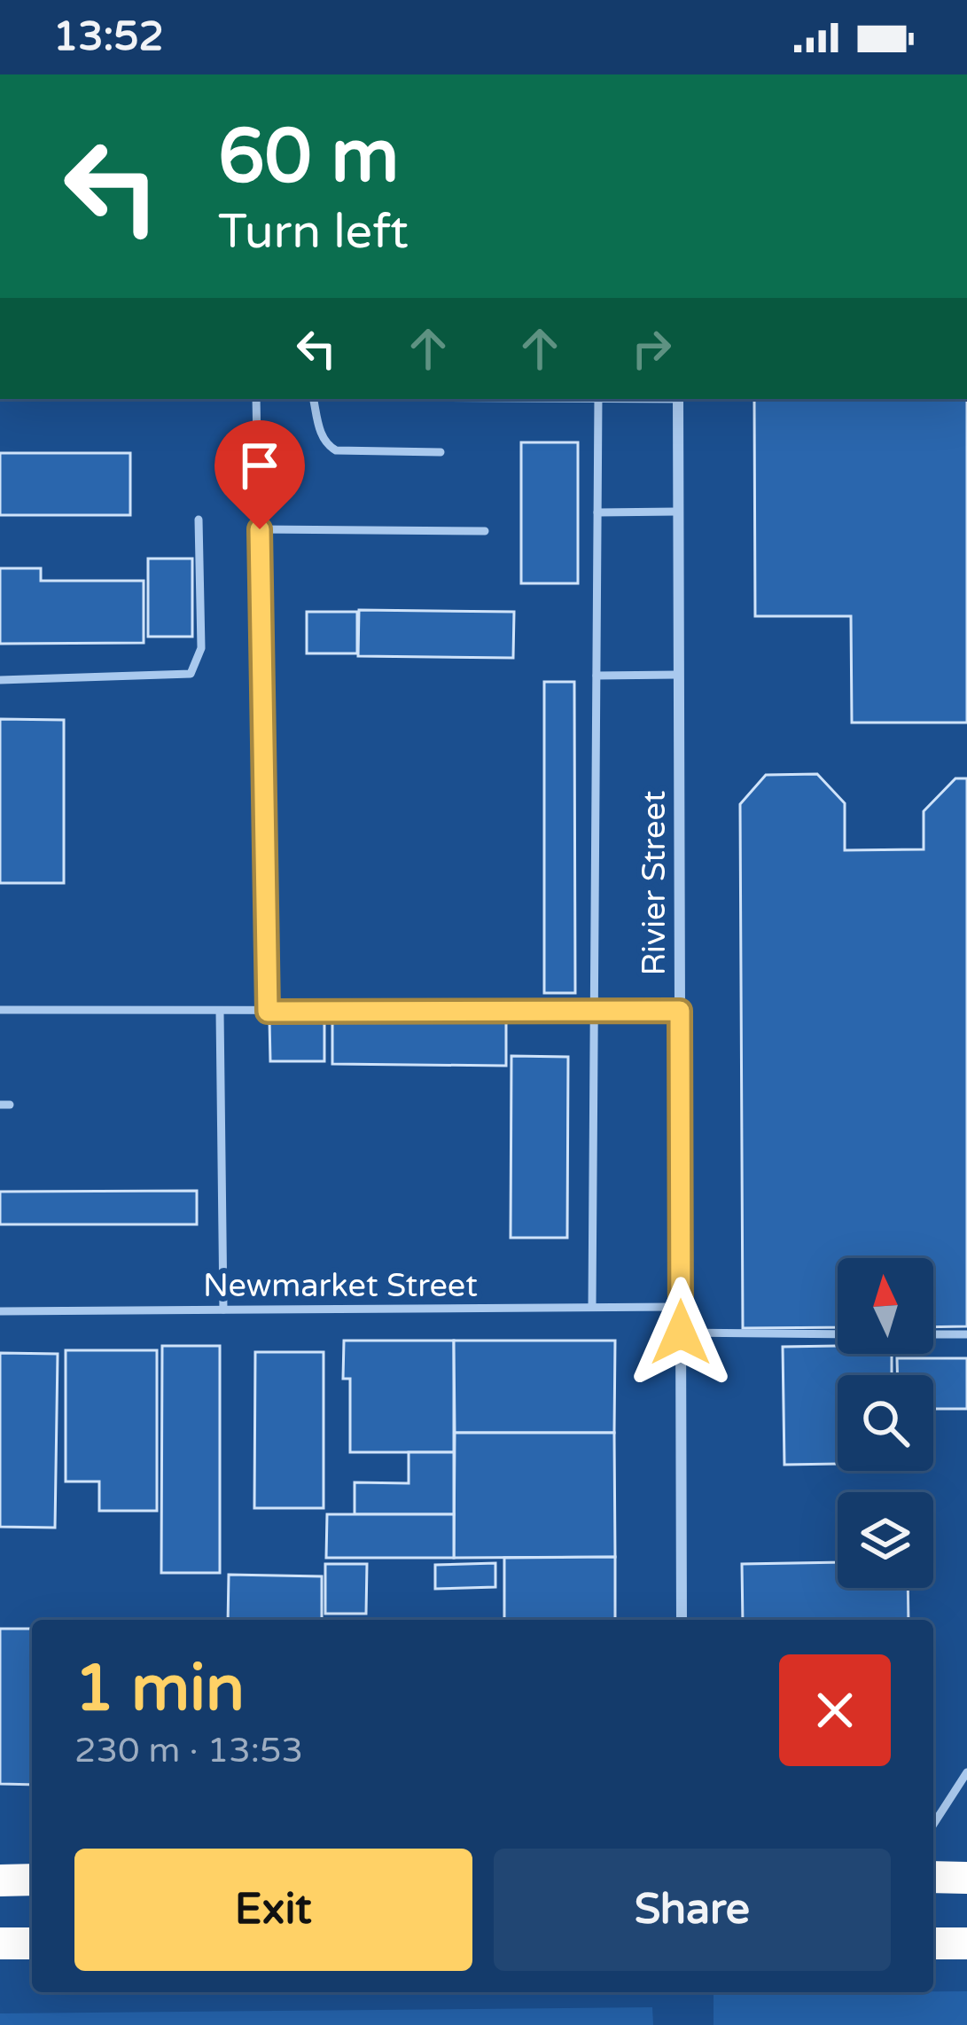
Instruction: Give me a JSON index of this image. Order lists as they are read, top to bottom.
{
  "streets": {
    "street": ["Rivier Street"],
    "lane": ["Newmarket Street"]
  },
  "crossings": [
    ["Rivier Street", "Newmarket Street"]
  ],
  "north": "top",
  "page": {
    "status": "13:52",
    "turn": ["60 m", "Turn left"],
    "heading": ["1 min", "230 m · 13:53"],
    "buttons": ["Exit", "Share"]
  }
}
